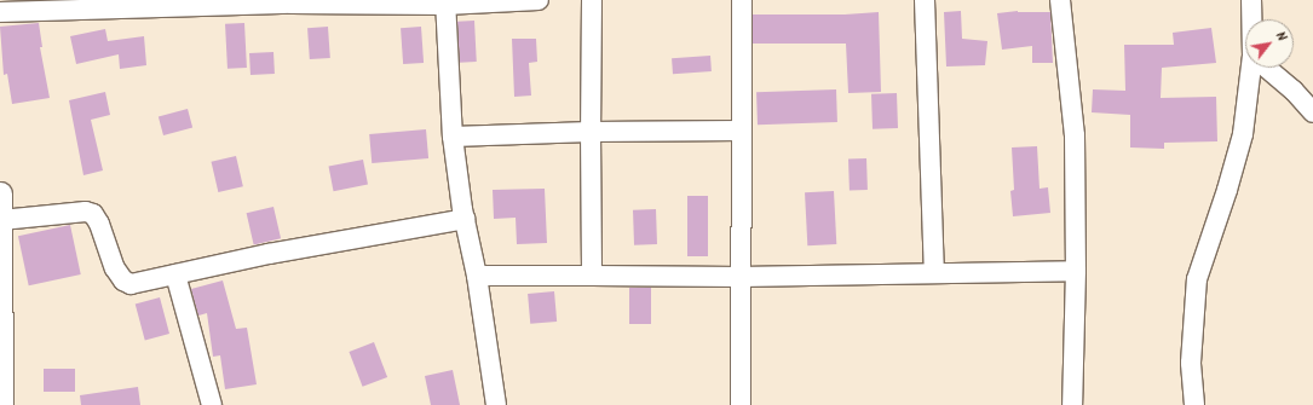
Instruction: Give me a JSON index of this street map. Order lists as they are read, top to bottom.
{
  "north": "top right"
}
